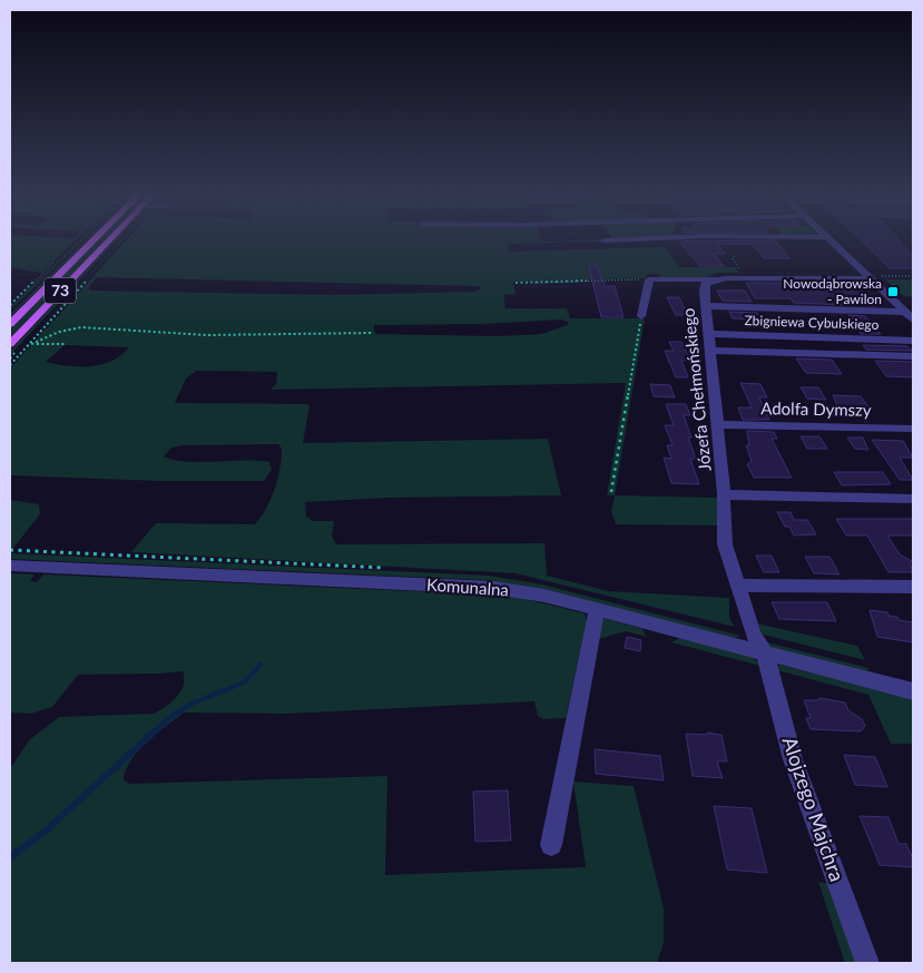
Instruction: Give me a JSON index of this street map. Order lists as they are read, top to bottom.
{
  "streets": {
    "main road": ["73"],
    "street": [
      "Zbigniewa Cybulskiego",
      "Józefa Chełmońskiego",
      "Adolfa Dymszy",
      "Komunalna",
      "Alojzego Majchra"
    ]
  },
  "crossings": [
    ["Zbigniewa Cybulskiego", "Józefa Chełmońskiego"],
    ["Józefa Chełmońskiego", "Adolfa Dymszy"],
    ["Józefa Chełmońskiego", "Komunalna"],
    ["Józefa Chełmońskiego", "Alojzego Majchra"],
    ["Komunalna", "Alojzego Majchra"]
  ],
  "places": {
    "transit": ["Nowodąbrowska - Pawilon"]
  }
}
